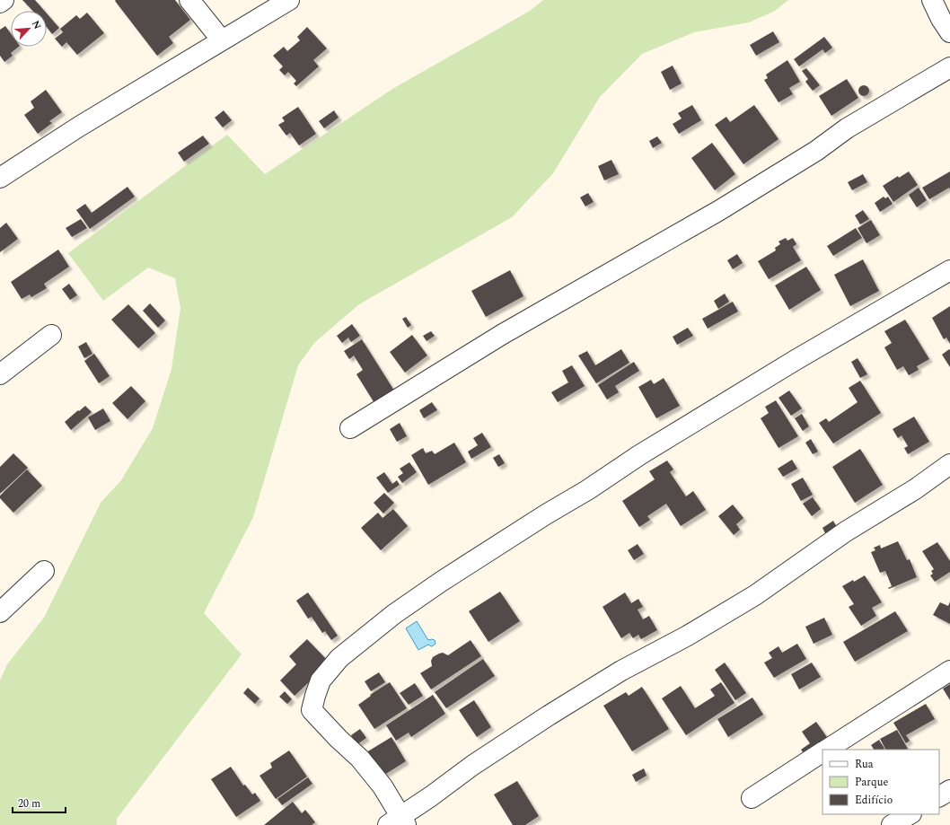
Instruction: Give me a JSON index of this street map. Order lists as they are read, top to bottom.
{
  "legend": ["Rua", "Parque", "Edifício"],
  "scale_bar": "20 m",
  "north": "top right"
}
